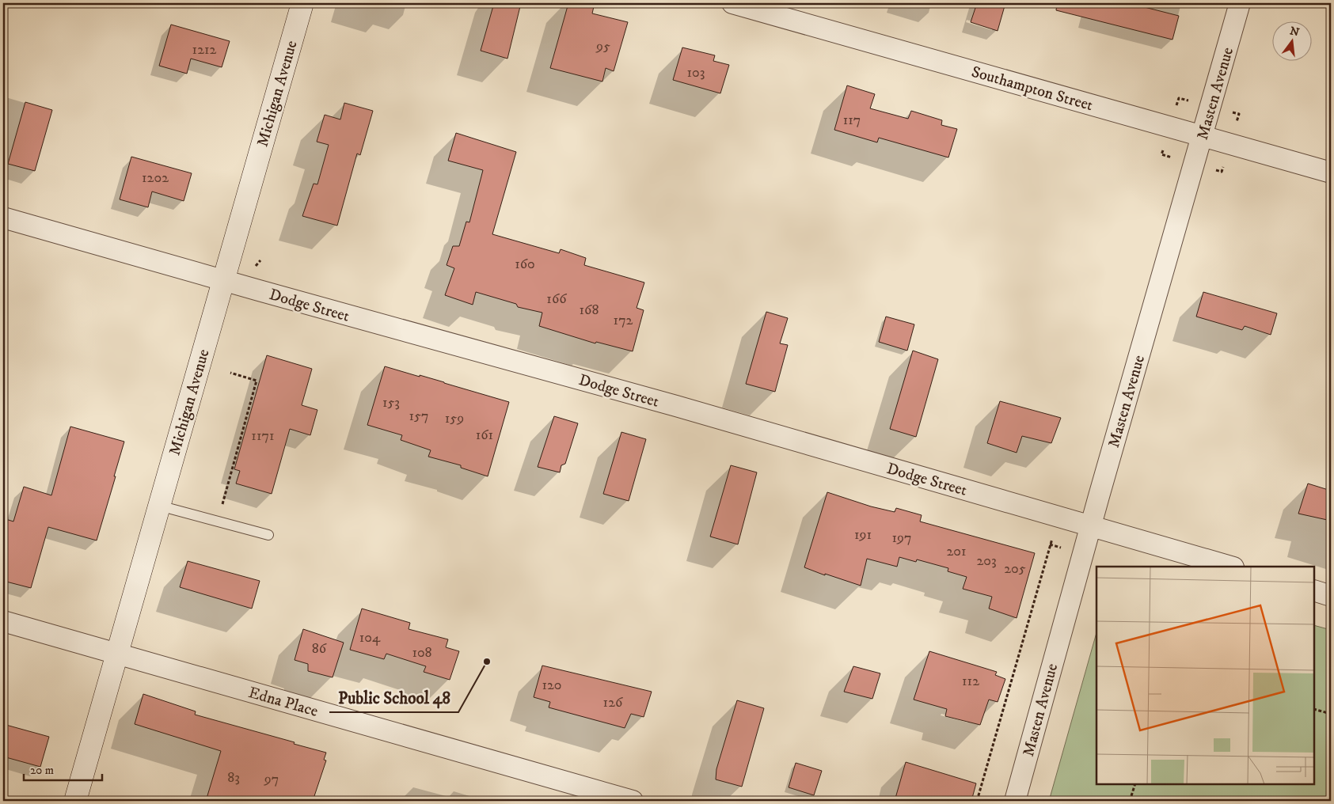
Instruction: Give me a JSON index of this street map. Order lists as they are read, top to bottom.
{
  "streets": {
    "street": [
      "Southampton Street",
      "Michigan Avenue",
      "Masten Avenue",
      "Dodge Street",
      "Edna Place"
    ]
  },
  "crossings": [
    ["Southampton Street", "Masten Avenue"],
    ["Michigan Avenue", "Dodge Street"],
    ["Michigan Avenue", "Edna Place"],
    ["Masten Avenue", "Dodge Street"]
  ],
  "places": ["Public School 48"],
  "house_numbers": [
    "95",
    "1212",
    "103",
    "117",
    "1202",
    "160",
    "166",
    "168",
    "172",
    "153",
    "157",
    "159",
    "161",
    "1171",
    "191",
    "197",
    "201",
    "203",
    "205",
    "104",
    "86",
    "108",
    "112",
    "120",
    "126",
    "83",
    "97"
  ],
  "scale_bar": "20 m",
  "north": "top"
}
